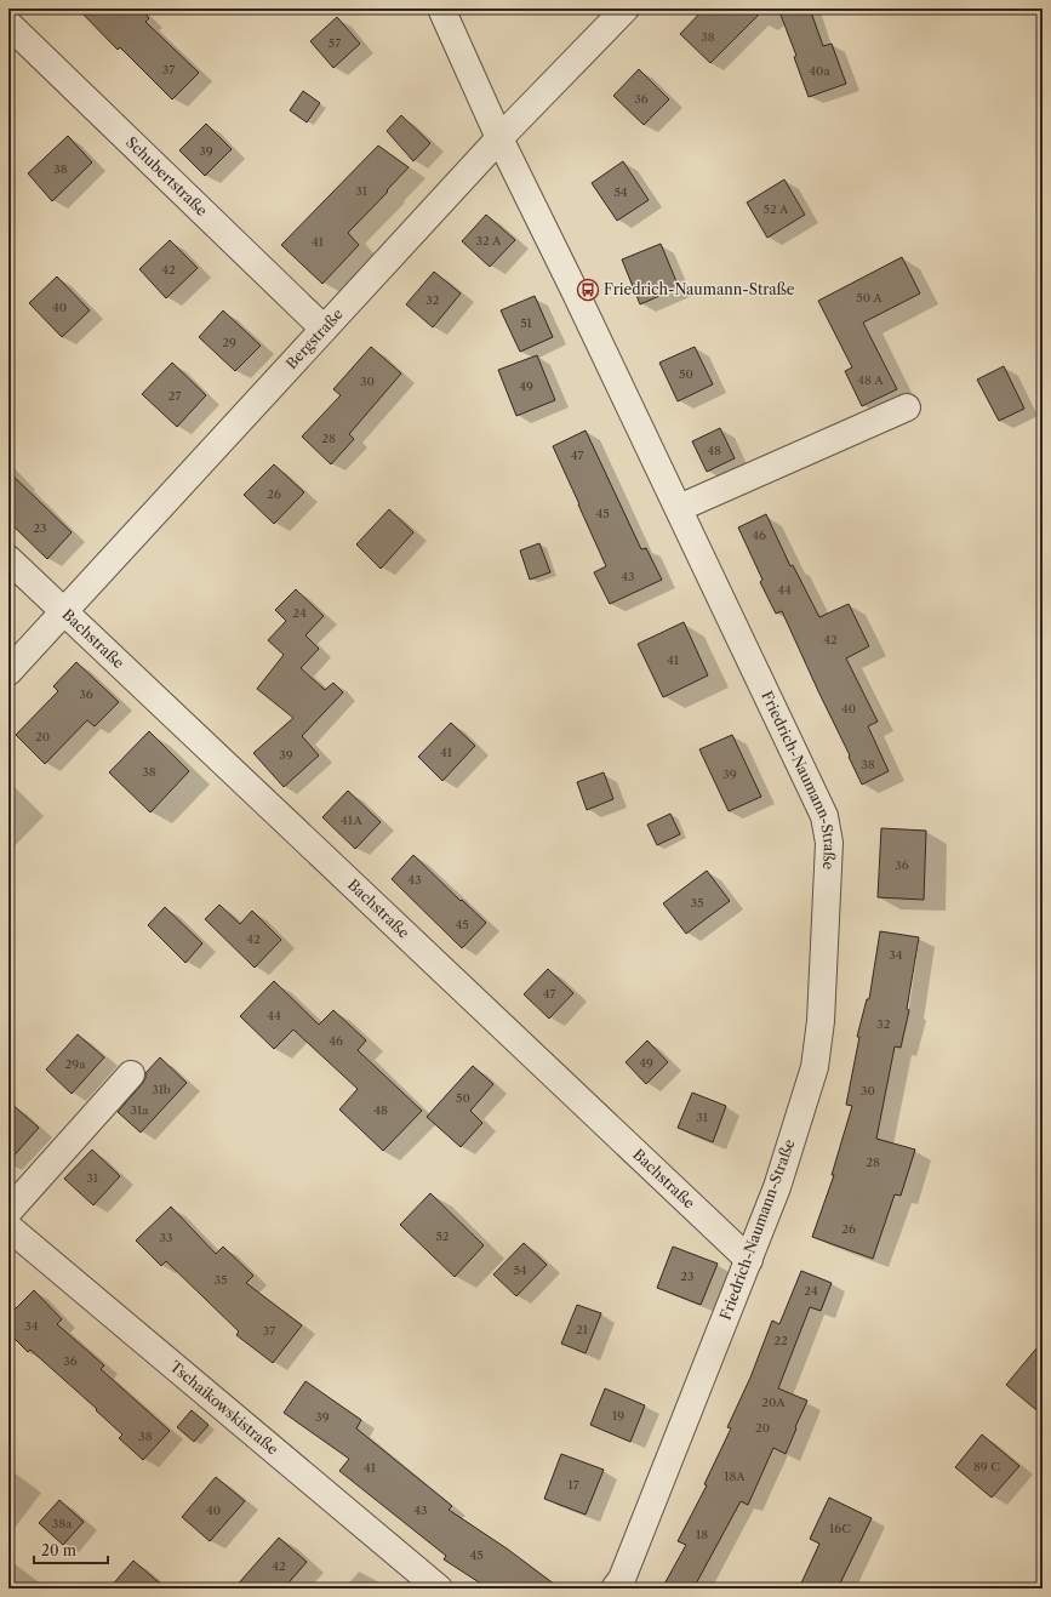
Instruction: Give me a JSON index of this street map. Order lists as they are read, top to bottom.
{
  "streets": {
    "street": [
      "Schubertstraße",
      "Bergstraße",
      "Bachstraße",
      "Friedrich-Naumann-Straße",
      "Tschaikowskistraße"
    ]
  },
  "crossings": [
    ["Schubertstraße", "Bergstraße"],
    ["Bergstraße", "Bachstraße"],
    ["Bergstraße", "Friedrich-Naumann-Straße"],
    ["Bachstraße", "Friedrich-Naumann-Straße"]
  ],
  "places": {
    "bus stop": ["Friedrich-Naumann-Straße"]
  },
  "house_numbers": [
    "38",
    "57",
    "37",
    "40a",
    "36",
    "39",
    "38",
    "31",
    "54",
    "52 A",
    "32 A",
    "41",
    "42",
    "50 A",
    "32",
    "40",
    "51",
    "29",
    "50",
    "48 A",
    "30",
    "49",
    "27",
    "28",
    "48",
    "47",
    "26",
    "45",
    "23",
    "46",
    "43",
    "44",
    "24",
    "42",
    "41",
    "36",
    "40",
    "20",
    "41",
    "39",
    "38",
    "38",
    "39",
    "41A",
    "36",
    "43",
    "35",
    "45",
    "42",
    "34",
    "47",
    "44",
    "32",
    "46",
    "49",
    "29a",
    "31b",
    "30",
    "50",
    "31a",
    "48",
    "31",
    "28",
    "31",
    "26",
    "52",
    "33",
    "54",
    "23",
    "35",
    "24",
    "34",
    "21",
    "37",
    "22",
    "36",
    "20A",
    "19",
    "39",
    "20",
    "38",
    "89 C",
    "41",
    "18A",
    "17",
    "40",
    "43",
    "38a",
    "16C",
    "18",
    "45",
    "42"
  ],
  "scale_bar": "20 m"
}
